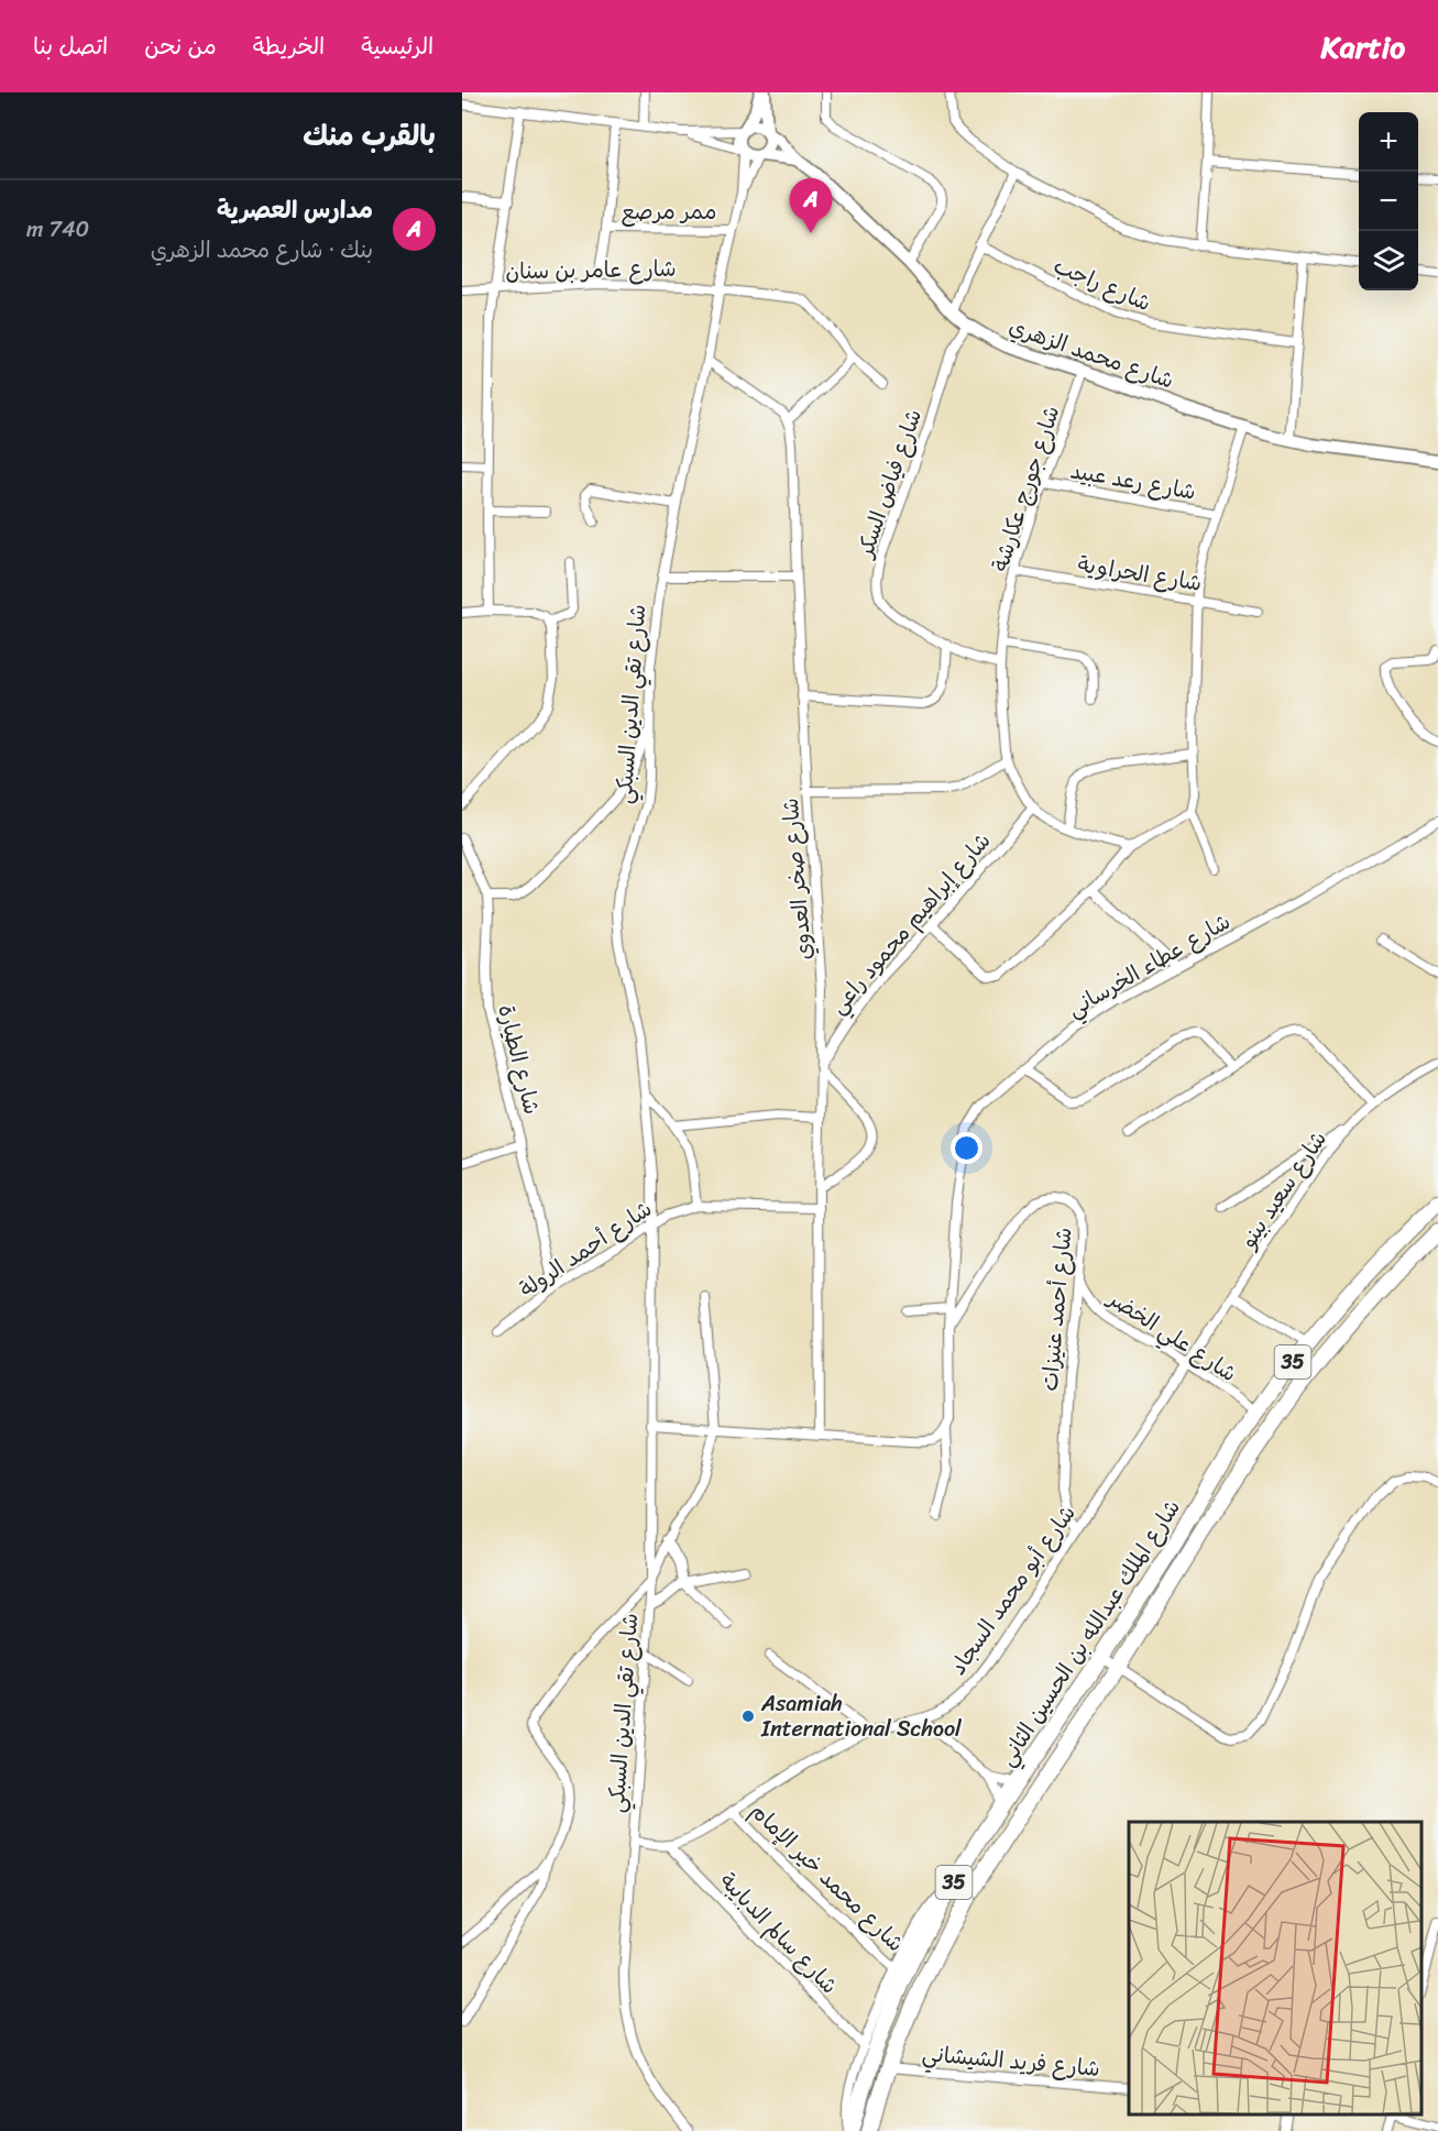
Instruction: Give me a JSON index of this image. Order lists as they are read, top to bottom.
{
  "streets": {
    "highway": ["35", "شارع الملك عبدالله بن الحسين الثاني"],
    "street": [
      "ممر مرصع",
      "شارع عامر بن سنان",
      "شارع راجب",
      "شارع محمد الزهري",
      "شارع رعد عبيد",
      "شارع فياض السكر",
      "شارع جورج عكارشة",
      "شارع الحراوية",
      "شارع تقي الدين السبكي",
      "شارع صخر العدوي",
      "شارع إبراهيم محمود راعي",
      "شارع عطاء الخرساني",
      "شارع الطيارة",
      "شارع سعيد بينو",
      "شارع أحمد الرولة",
      "شارع أحمد عنيزات",
      "شارع علي الخضر",
      "شارع أبو محمد السجاد",
      "شارع محمد خير الإمام",
      "شارع سالم الدبايبة",
      "شارع فريد الشيشاني"
    ]
  },
  "crossings": [
    ["ممر مرصع", "شارع تقي الدين السبكي"],
    ["شارع عامر بن سنان", "شارع تقي الدين السبكي"],
    ["شارع محمد الزهري", "شارع فياض السكر"],
    ["شارع محمد الزهري", "شارع جورج عكارشة"],
    ["شارع محمد الزهري", "شارع تقي الدين السبكي"],
    ["شارع رعد عبيد", "شارع جورج عكارشة"],
    ["شارع فياض السكر", "شارع جورج عكارشة"],
    ["شارع جورج عكارشة", "شارع الحراوية"],
    ["شارع جورج عكارشة", "شارع إبراهيم محمود راعي"],
    ["شارع تقي الدين السبكي", "شارع أحمد الرولة"],
    ["شارع تقي الدين السبكي", "شارع أبو محمد السجاد"],
    ["شارع صخر العدوي", "شارع إبراهيم محمود راعي"],
    ["شارع صخر العدوي", "شارع أحمد الرولة"],
    ["شارع عطاء الخرساني", "شارع أحمد عنيزات"],
    ["شارع الطيارة", "شارع أحمد الرولة"],
    ["شارع سعيد بينو", "شارع علي الخضر"],
    ["شارع سعيد بينو", "شارع أبو محمد السجاد"],
    ["شارع أحمد عنيزات", "شارع علي الخضر"],
    ["شارع أحمد عنيزات", "شارع أبو محمد السجاد"],
    ["شارع علي الخضر", "شارع أبو محمد السجاد"],
    ["شارع علي الخضر", "شارع الملك عبدالله بن الحسين الثاني"],
    ["شارع أبو محمد السجاد", "شارع محمد خير الإمام"],
    ["شارع أبو محمد السجاد", "شارع سالم الدبايبة"],
    ["شارع الملك عبدالله بن الحسين الثاني", "شارع فريد الشيشاني"]
  ],
  "places": ["Asamiah International School"],
  "page": {
    "header": "Kartio",
    "nav": [
      "الرئيسية",
      "الخريطة",
      "من نحن",
      "اتصل بنا"
    ],
    "heading": "بالقرب منك",
    "map_buttons": ["+", "−"],
    "pins": "A",
    "list": [
      {
        "mark": "A",
        "name": "مدارس العصرية",
        "note": "بنك · شارع محمد الزهري",
        "value": "740 m"
      }
    ]
  }
}
